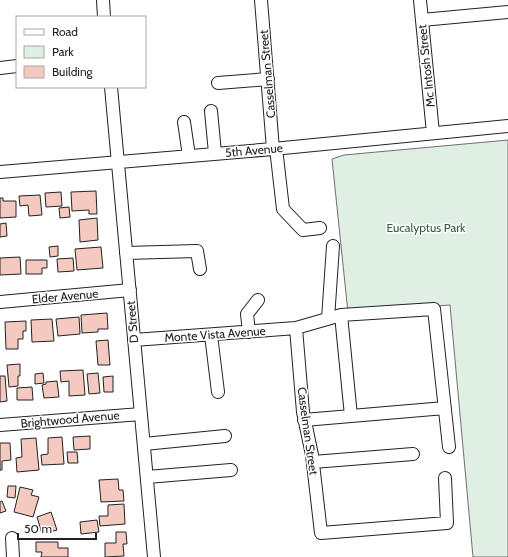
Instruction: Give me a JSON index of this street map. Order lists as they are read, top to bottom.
{
  "streets": {
    "street": [
      "Mc Intosh Street",
      "Casselman Street",
      "5th Avenue",
      "Elder Avenue",
      "D Street",
      "Monte Vista Avenue",
      "Brightwood Avenue"
    ]
  },
  "crossings": [
    ["Mc Intosh Street", "5th Avenue"],
    ["Casselman Street", "5th Avenue"],
    ["Casselman Street", "Monte Vista Avenue"],
    ["5th Avenue", "D Street"],
    ["Elder Avenue", "D Street"],
    ["D Street", "Monte Vista Avenue"],
    ["D Street", "Brightwood Avenue"]
  ],
  "parks": ["Eucalyptus Park"],
  "legend": ["Road", "Park", "Building"],
  "scale_bar": "50 m"
}
